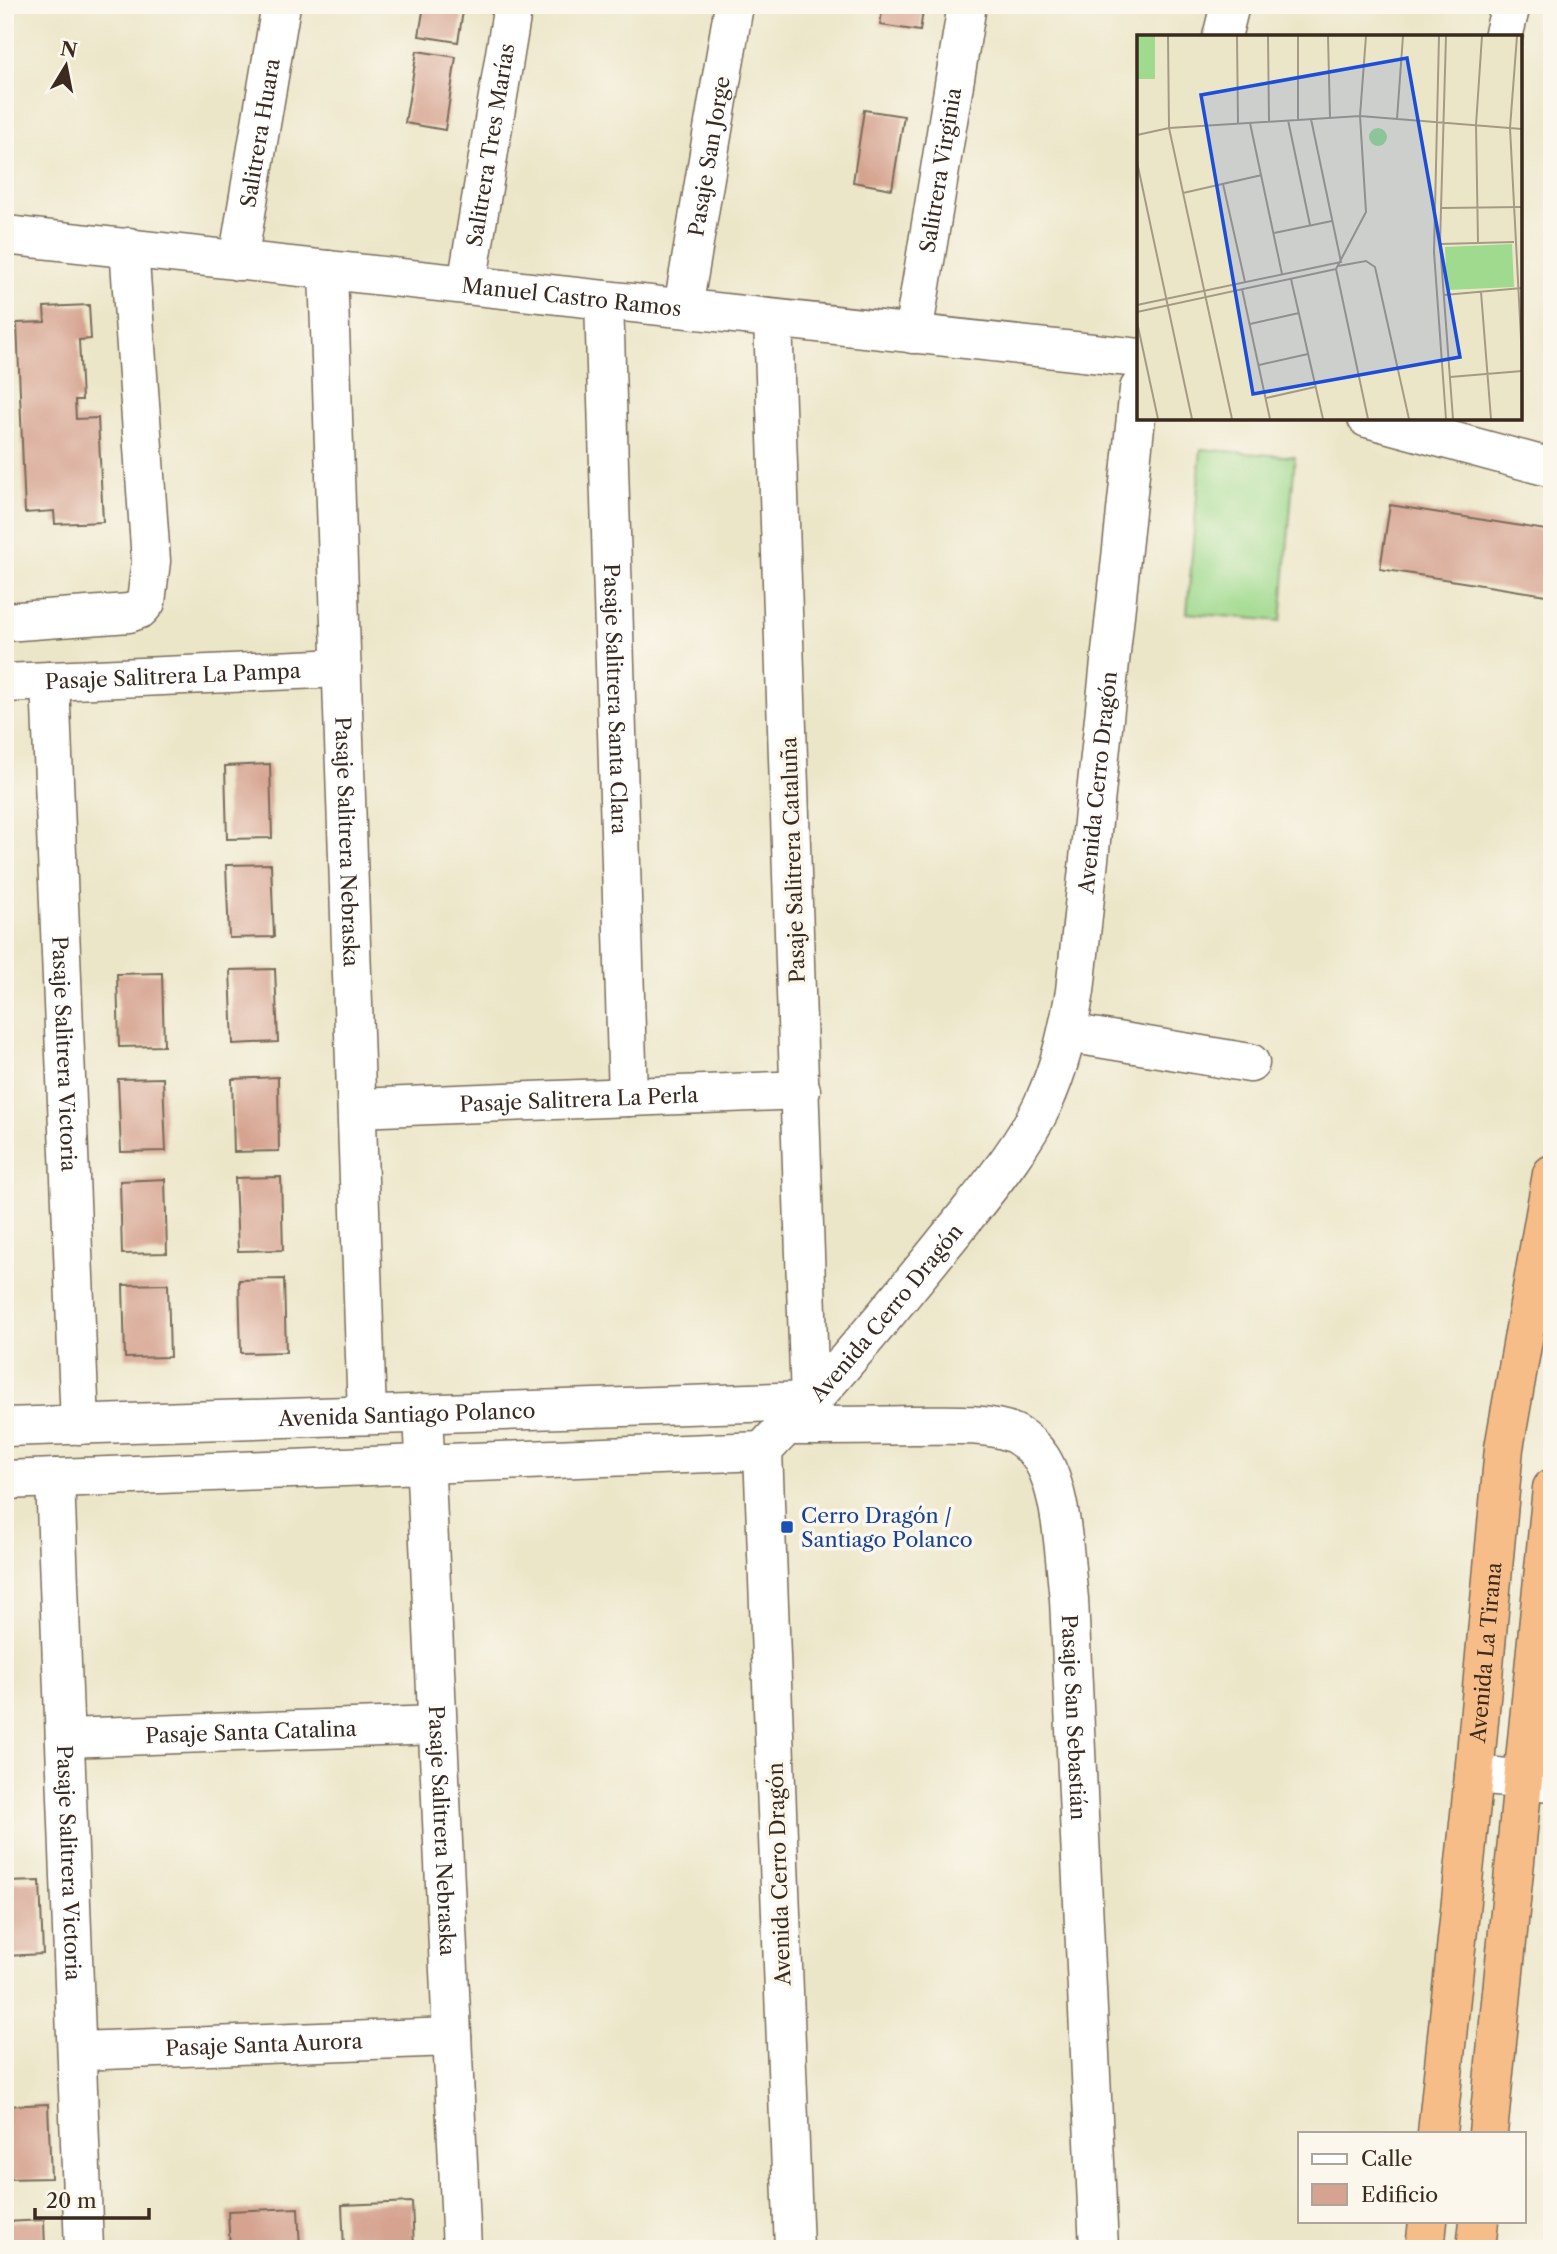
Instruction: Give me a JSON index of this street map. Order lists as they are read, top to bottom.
{
  "streets": {
    "highway": ["Avenida La Tirana"],
    "street": [
      "Salitrera Huara",
      "Salitrera Tres Marías",
      "Pasaje San Jorge",
      "Salitrera Virginia",
      "Manuel Castro Ramos",
      "Pasaje Salitrera La Pampa",
      "Pasaje Salitrera Santa Clara",
      "Avenida Cerro Dragón",
      "Pasaje Salitrera Nebraska",
      "Pasaje Salitrera Cataluña",
      "Pasaje Salitrera Victoria",
      "Pasaje Salitrera La Perla",
      "Avenida Santiago Polanco",
      "Pasaje San Sebastián",
      "Pasaje Santa Catalina",
      "Pasaje Santa Aurora"
    ]
  },
  "crossings": [
    ["Salitrera Huara", "Manuel Castro Ramos"],
    ["Salitrera Tres Marías", "Manuel Castro Ramos"],
    ["Pasaje San Jorge", "Manuel Castro Ramos"],
    ["Salitrera Virginia", "Manuel Castro Ramos"],
    ["Manuel Castro Ramos", "Pasaje Salitrera Santa Clara"],
    ["Manuel Castro Ramos", "Pasaje Salitrera Nebraska"],
    ["Manuel Castro Ramos", "Pasaje Salitrera Cataluña"],
    ["Pasaje Salitrera La Pampa", "Pasaje Salitrera Nebraska"],
    ["Pasaje Salitrera La Pampa", "Pasaje Salitrera Victoria"],
    ["Pasaje Salitrera Santa Clara", "Pasaje Salitrera La Perla"],
    ["Avenida Cerro Dragón", "Pasaje Salitrera Cataluña"],
    ["Avenida Cerro Dragón", "Avenida Santiago Polanco"],
    ["Avenida Cerro Dragón", "Pasaje San Sebastián"],
    ["Pasaje Salitrera Nebraska", "Pasaje Salitrera La Perla"],
    ["Pasaje Salitrera Nebraska", "Avenida Santiago Polanco"],
    ["Pasaje Salitrera Nebraska", "Pasaje Santa Catalina"],
    ["Pasaje Salitrera Nebraska", "Pasaje Santa Aurora"],
    ["Pasaje Salitrera Cataluña", "Pasaje Salitrera La Perla"],
    ["Pasaje Salitrera Cataluña", "Avenida Santiago Polanco"],
    ["Pasaje Salitrera Cataluña", "Pasaje San Sebastián"],
    ["Pasaje Salitrera Victoria", "Avenida Santiago Polanco"],
    ["Pasaje Salitrera Victoria", "Pasaje Santa Catalina"],
    ["Pasaje Salitrera Victoria", "Pasaje Santa Aurora"],
    ["Avenida Santiago Polanco", "Pasaje San Sebastián"]
  ],
  "places": {
    "transit": ["Cerro Dragón / Santiago Polanco"]
  },
  "legend": ["Calle", "Edificio"],
  "scale_bar": "20 m",
  "north": "top"
}
